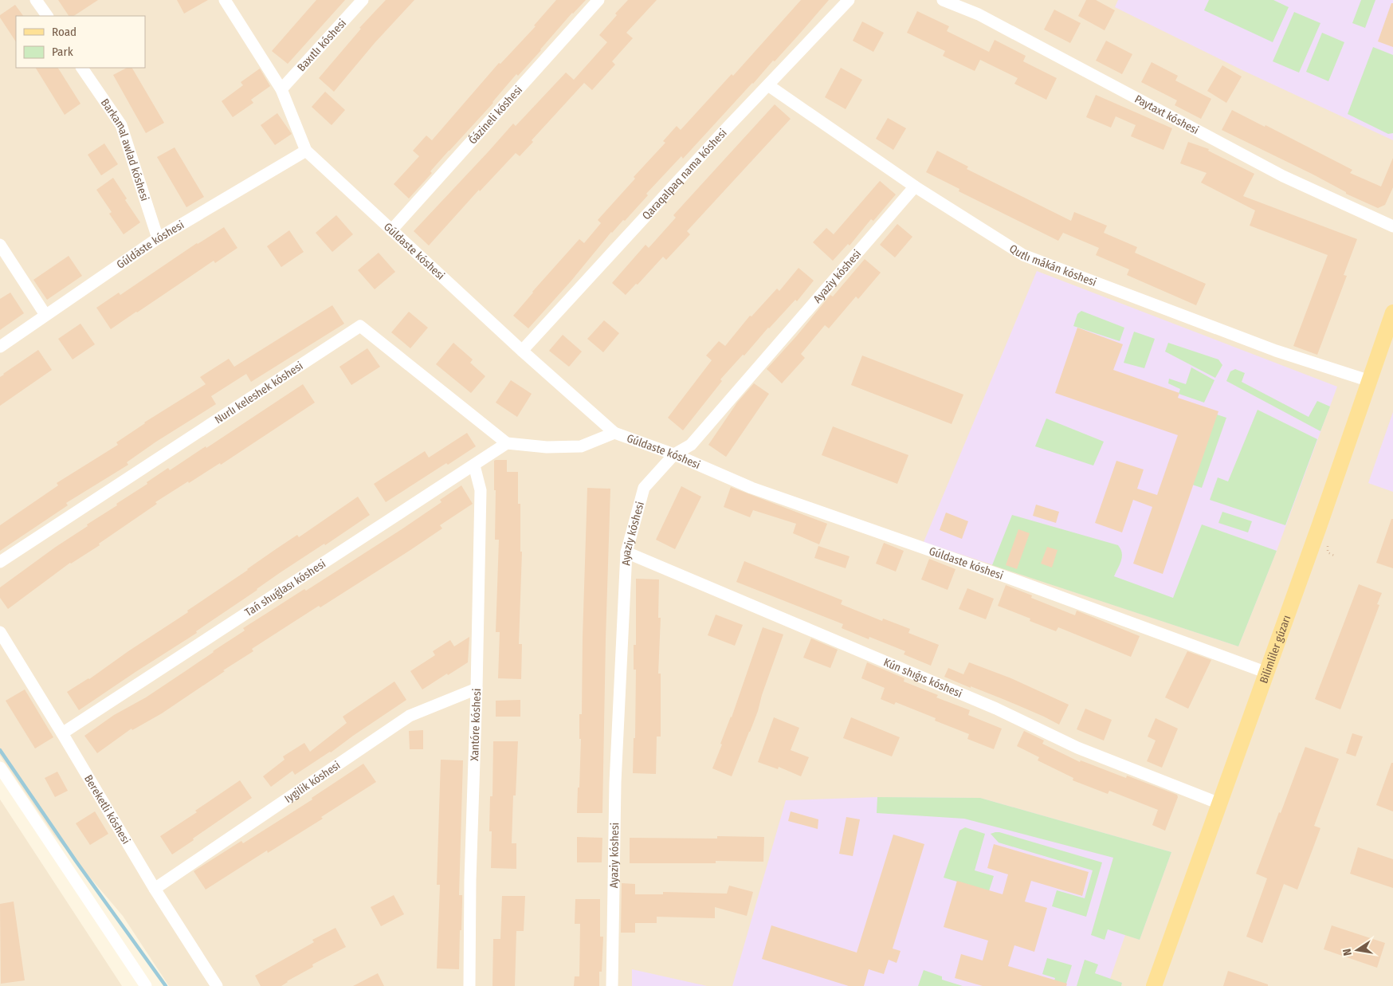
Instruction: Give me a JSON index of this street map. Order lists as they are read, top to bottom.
{
  "streets": {
    "main road": ["Bilimliler gúzarı"],
    "street": [
      "Baxıtlı kóshesi",
      "Ǵázineli kóshesi",
      "Paytaxt kóshesi",
      "Barkamal awlad kóshesi",
      "Qaraqalpaq nama kóshesi",
      "Gúldáste kóshesi",
      "Gúldaste kóshesi",
      "Qutlı mákán kóshesi",
      "Ayaziy kóshesi",
      "Nurlı keleshek kóshesi",
      "Tań shuǵlası kóshesi",
      "Kún shıǵıs kóshesi",
      "Xantóre kóshesi",
      "Iygilik kóshesi",
      "Bereketli kóshesi"
    ]
  },
  "crossings": [
    ["Baxıtlı kóshesi", "Gúldaste kóshesi"],
    ["Ǵázineli kóshesi", "Gúldaste kóshesi"],
    ["Barkamal awlad kóshesi", "Gúldáste kóshesi"],
    ["Qaraqalpaq nama kóshesi", "Gúldaste kóshesi"],
    ["Qaraqalpaq nama kóshesi", "Qutlı mákán kóshesi"],
    ["Gúldáste kóshesi", "Gúldaste kóshesi"],
    ["Gúldaste kóshesi", "Ayaziy kóshesi"],
    ["Gúldaste kóshesi", "Bilimliler gúzarı"],
    ["Qutlı mákán kóshesi", "Ayaziy kóshesi"],
    ["Qutlı mákán kóshesi", "Bilimliler gúzarı"],
    ["Ayaziy kóshesi", "Kún shıǵıs kóshesi"],
    ["Nurlı keleshek kóshesi", "Tań shuǵlası kóshesi"],
    ["Tań shuǵlası kóshesi", "Xantóre kóshesi"],
    ["Tań shuǵlası kóshesi", "Bereketli kóshesi"],
    ["Bilimliler gúzarı", "Kún shıǵıs kóshesi"],
    ["Xantóre kóshesi", "Iygilik kóshesi"],
    ["Iygilik kóshesi", "Bereketli kóshesi"]
  ],
  "legend": ["Road", "Park"],
  "north": "left"
}
